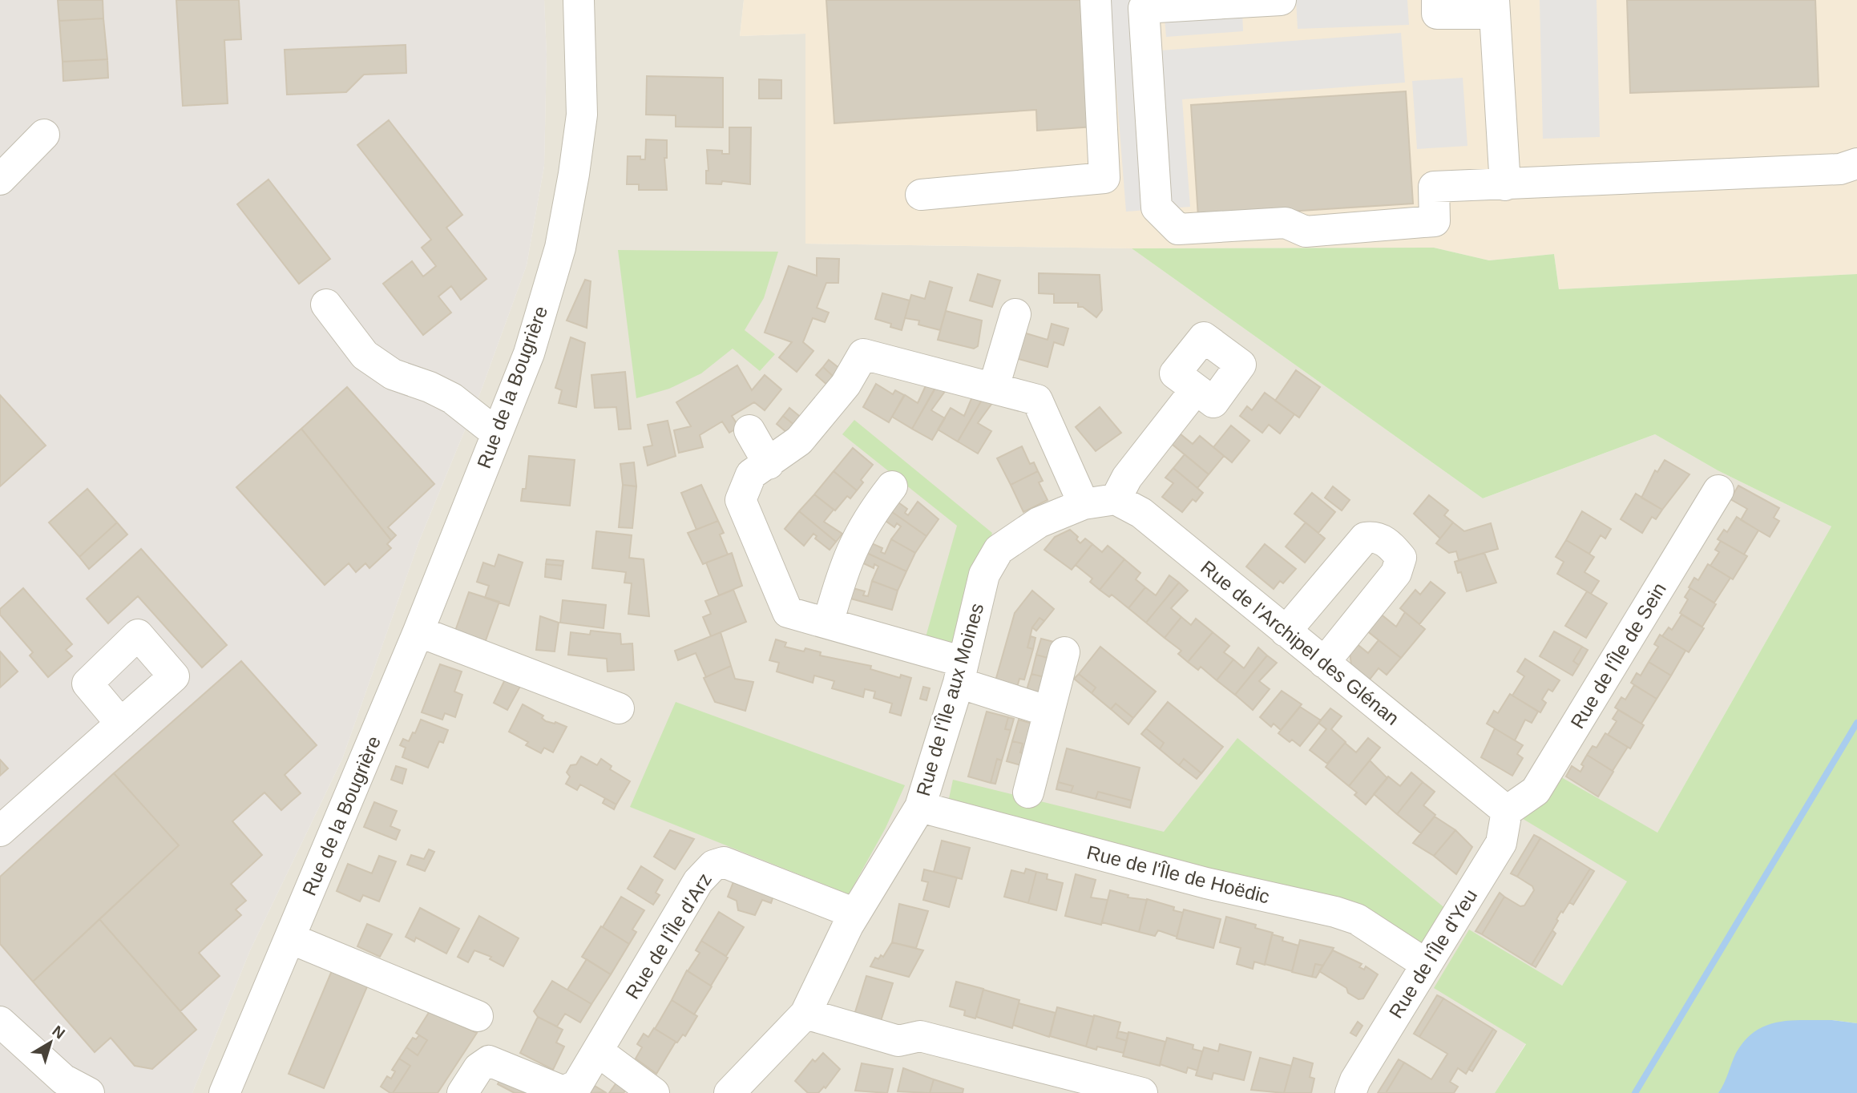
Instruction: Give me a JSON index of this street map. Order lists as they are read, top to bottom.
{
  "streets": {
    "street": [
      "Rue de la Bougrière",
      "Rue de l'Archipel des Glénan",
      "Rue de l'Île de Sein",
      "Rue de l'Île aux Moines",
      "Rue de l'Île de Hoëdic",
      "Rue de l'Île d'Arz",
      "Rue de l'Île d'Yeu"
    ]
  },
  "crossings": [
    ["Rue de l'Archipel des Glénan", "Rue de l'Île de Sein"],
    ["Rue de l'Archipel des Glénan", "Rue de l'Île d'Yeu"],
    ["Rue de l'Île de Sein", "Rue de l'Île d'Yeu"],
    ["Rue de l'Île aux Moines", "Rue de l'Île de Hoëdic"],
    ["Rue de l'Île aux Moines", "Rue de l'Île d'Arz"],
    ["Rue de l'Île de Hoëdic", "Rue de l'Île d'Yeu"]
  ],
  "north": "top right"
}
